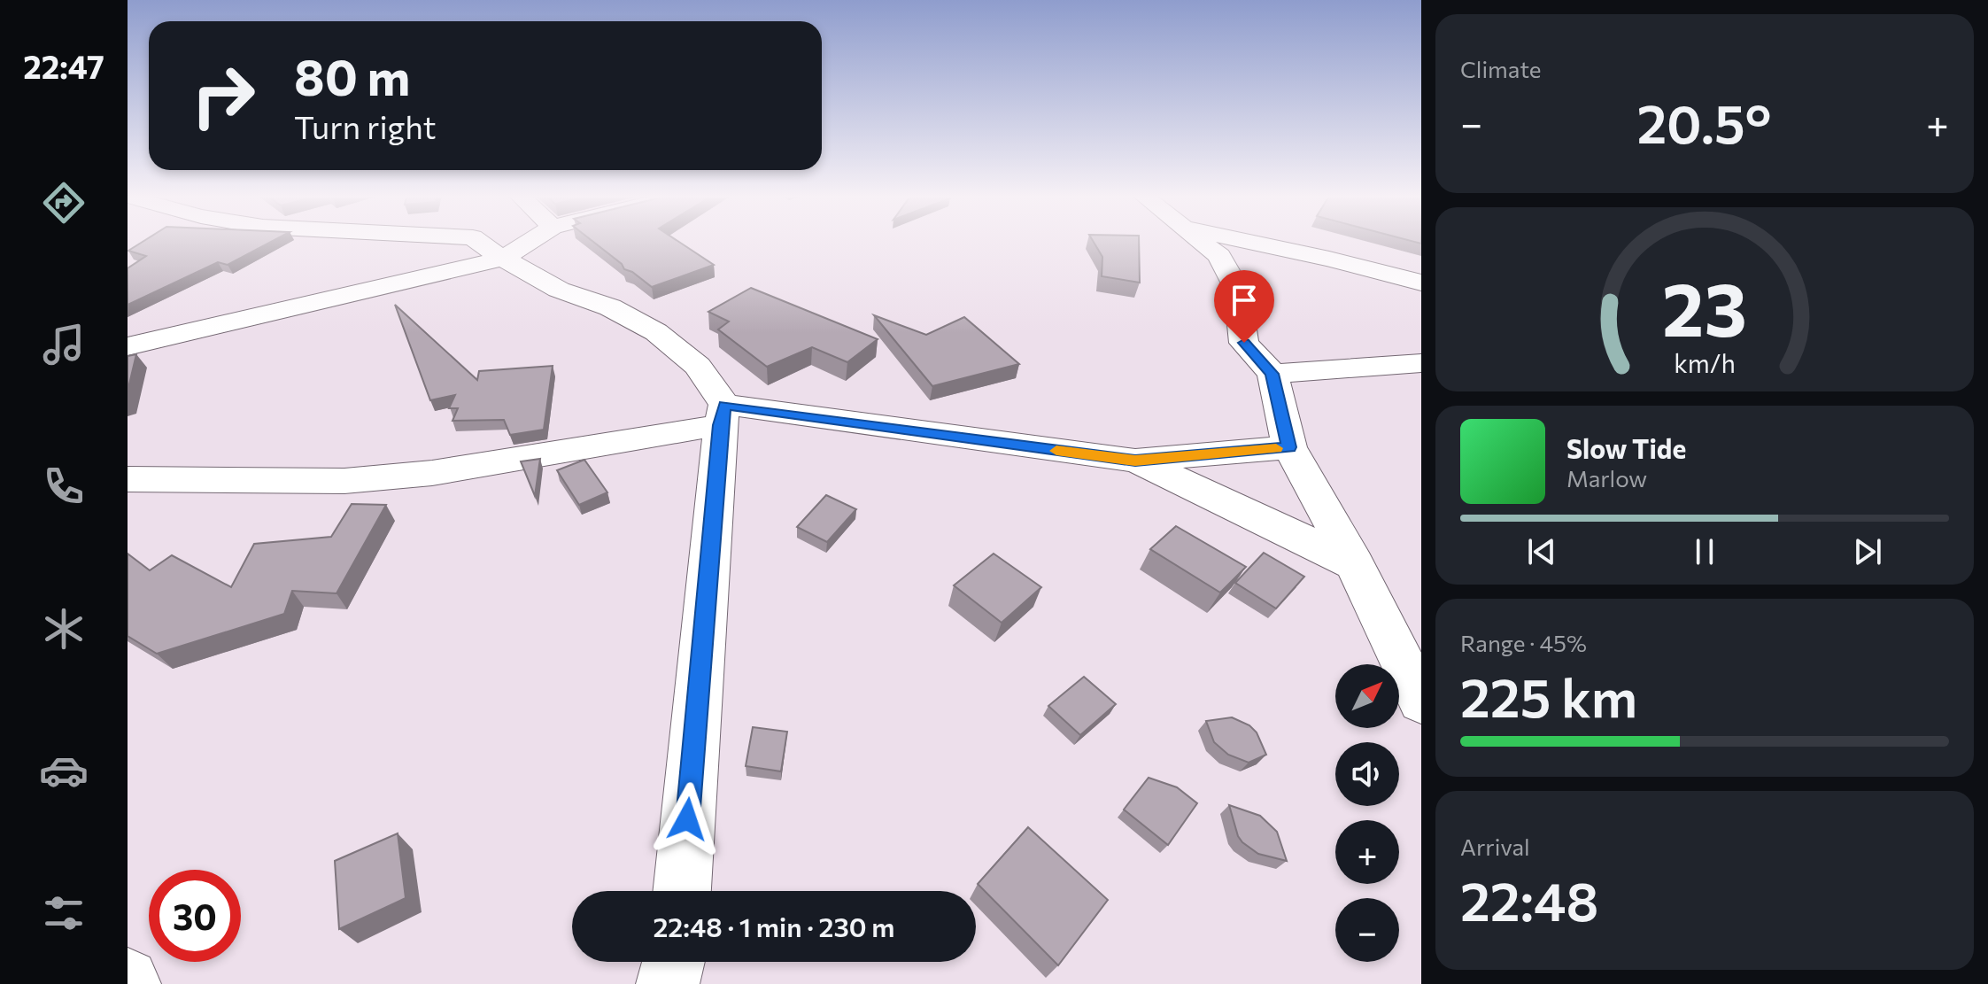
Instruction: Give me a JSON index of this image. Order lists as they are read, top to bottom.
{
  "north": "top right",
  "page": {
    "tabs": "22:47",
    "tile": [
      "Climate",
      ["Range · 45%", "225 km"],
      ["Arrival", "22:48"]
    ],
    "turn": ["80 m", "Turn right"],
    "heat": ["−", "20.5°", "+"],
    "song": ["Slow Tide", "Marlow"],
    "map_buttons": ["+", "−"],
    "limit": "30",
    "trip": "22:48 · 1 min · 230 m",
    "gauge": ["23", "km/h"]
  }
}
